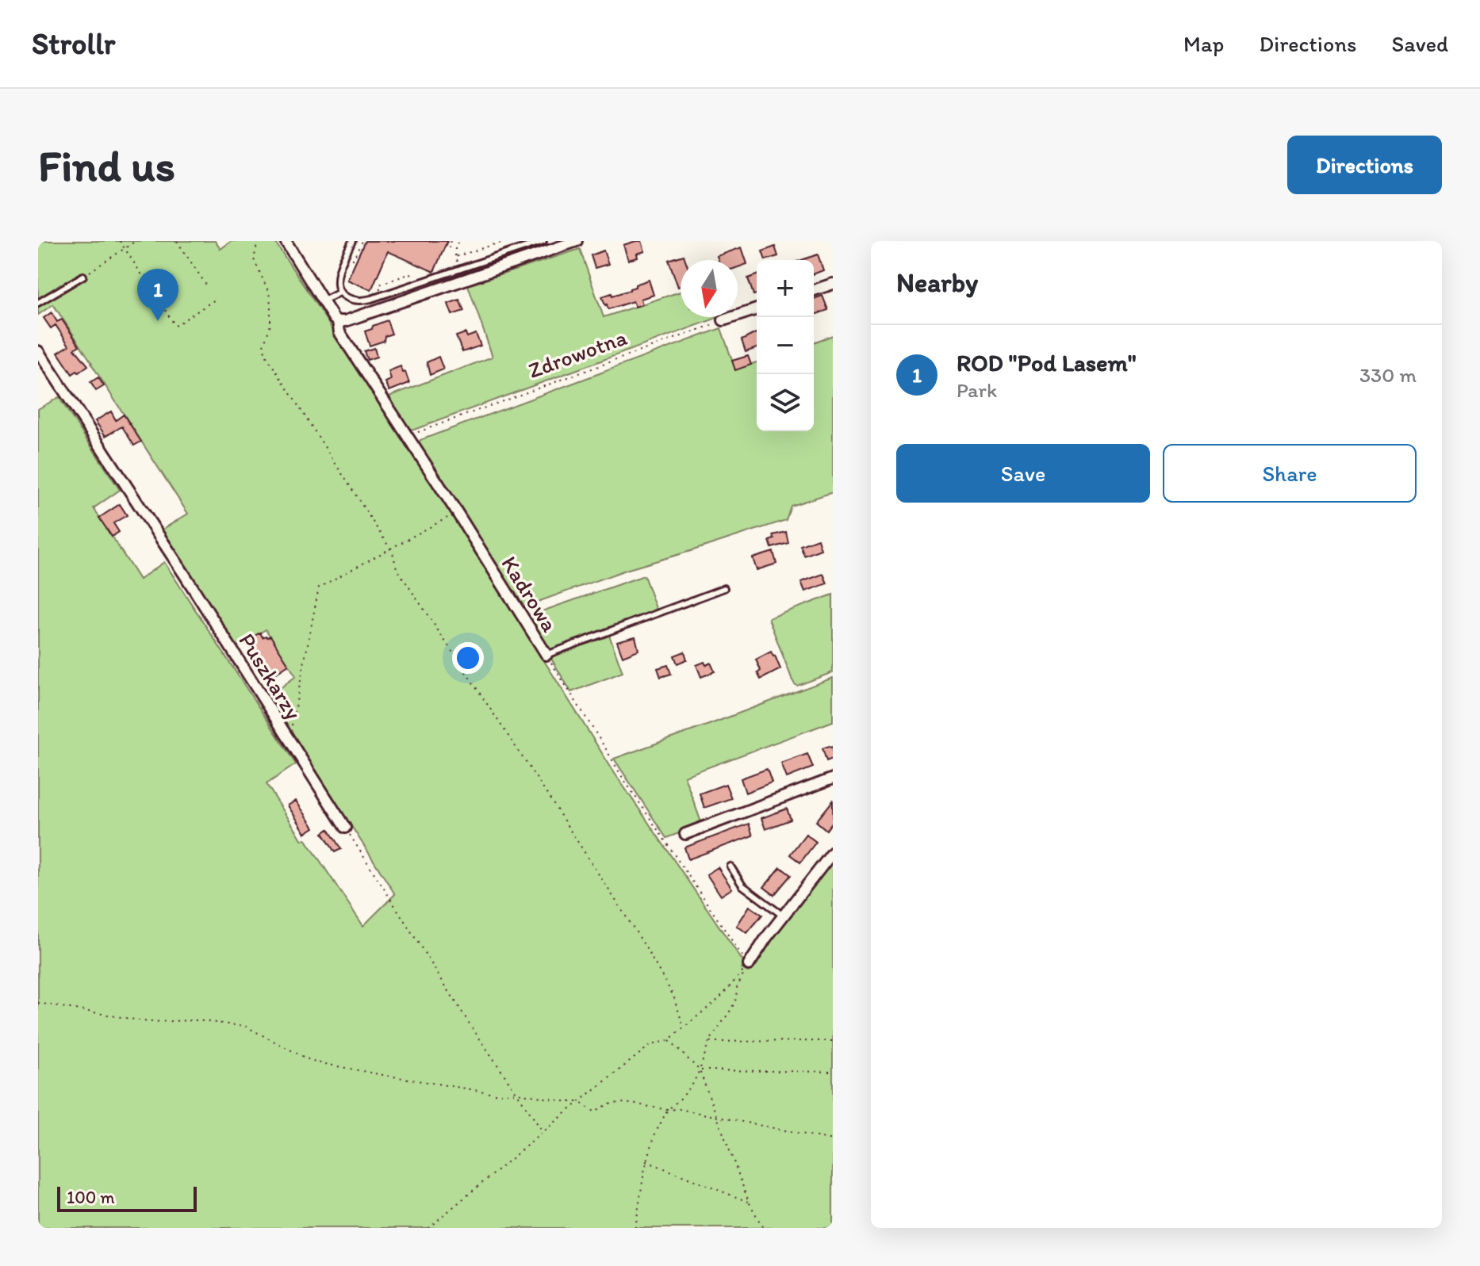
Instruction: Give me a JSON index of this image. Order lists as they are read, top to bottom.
{
  "streets": {
    "street": ["Kadrowa", "Puszkarzy"],
    "path": ["Zdrowotna"]
  },
  "crossings": [
    ["Zdrowotna", "Kadrowa"]
  ],
  "scale_bar": "100 m",
  "north": "bottom",
  "page": {
    "header": "Strollr",
    "nav": ["Map", "Directions", "Saved"],
    "buttons": [
      "Directions",
      ["Save", "Share"]
    ],
    "title": "Find us",
    "heading": "Nearby",
    "map_buttons": ["+", "−"],
    "pins": "1",
    "list": [
      {
        "mark": "1",
        "name": "ROD \"Pod Lasem\"",
        "note": "Park",
        "value": "330 m"
      }
    ],
    "scale": "100 m"
  }
}
